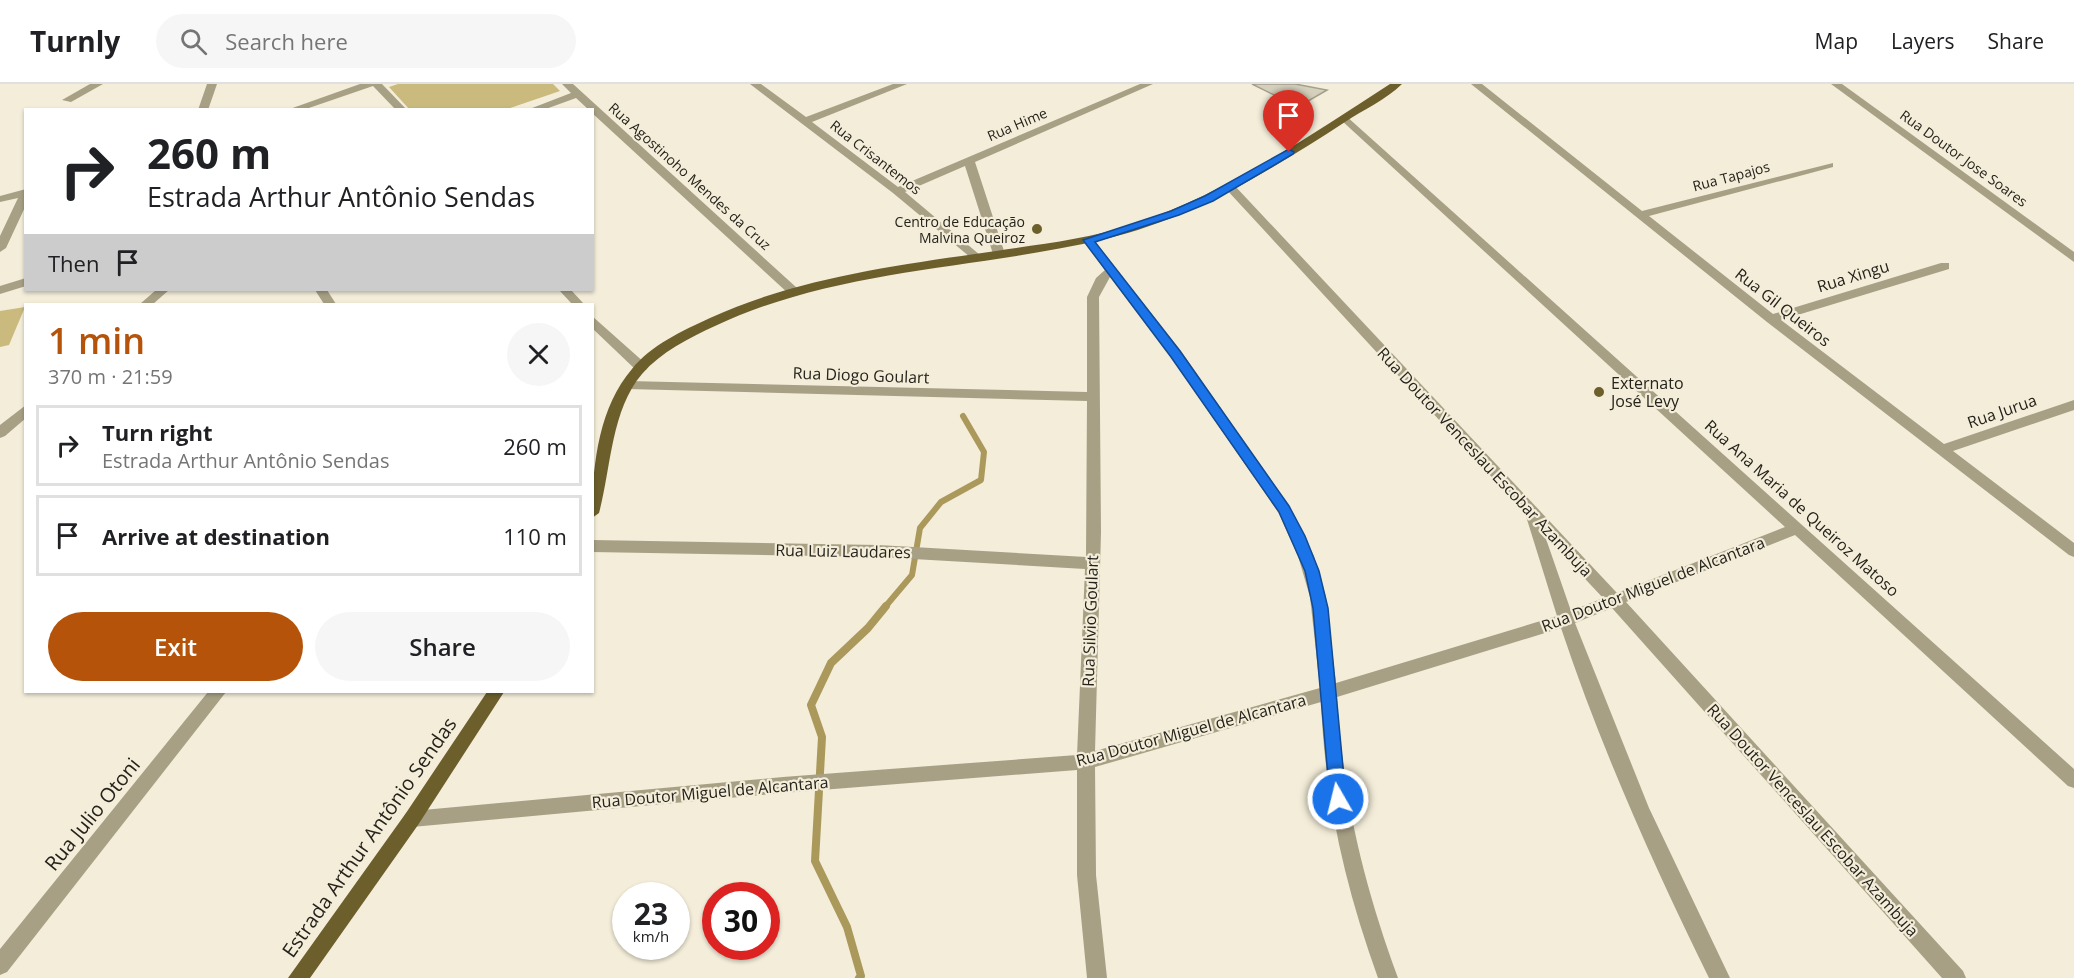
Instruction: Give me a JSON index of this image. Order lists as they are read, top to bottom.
{
  "streets": {
    "main road": ["Estrada Arthur Antônio Sendas"],
    "street": [
      "Rua Hime",
      "Rua Crisantemos",
      "Rua Doutor Jose Soares",
      "Rua Agostinoho Mendes da Cruz",
      "Rua Tapajos",
      "Rua Xingu",
      "Rua Gil Queiros",
      "Rua Diogo Goulart",
      "Rua Jurua",
      "Rua Doutor Venceslau Escobar Azambuja",
      "Rua Ana Maria de Queiroz Matoso",
      "Rua Luiz Laudares",
      "Rua Doutor Miguel de Alcantara",
      "Rua Silvio Goulart",
      "Rua Julio Otoni"
    ]
  },
  "crossings": [
    ["Rua Hime", "Rua Crisantemos"],
    ["Rua Tapajos", "Rua Gil Queiros"],
    ["Rua Xingu", "Rua Gil Queiros"],
    ["Rua Gil Queiros", "Rua Jurua"],
    ["Rua Diogo Goulart", "Rua Silvio Goulart"],
    ["Rua Doutor Venceslau Escobar Azambuja", "Rua Doutor Miguel de Alcantara"],
    ["Rua Ana Maria de Queiroz Matoso", "Rua Doutor Miguel de Alcantara"],
    ["Rua Luiz Laudares", "Rua Silvio Goulart"],
    ["Rua Doutor Miguel de Alcantara", "Rua Silvio Goulart"],
    ["Rua Doutor Miguel de Alcantara", "Estrada Arthur Antônio Sendas"]
  ],
  "places": ["Centro de Educação Malvina Queiroz", "Externato José Levy"],
  "page": {
    "header": "Turnly",
    "search": "Search here",
    "nav": ["Map", "Layers", "Share"],
    "turn": ["260 m", "Estrada Arthur Antônio Sendas"],
    "then": "Then",
    "heading": ["1 min", "370 m · 21:59"],
    "list": [
      {
        "name": "Turn right",
        "note": "Estrada Arthur Antônio Sendas",
        "value": "260 m"
      },
      {
        "name": "Arrive at destination",
        "value": "110 m"
      }
    ],
    "buttons": ["Exit", "Share"],
    "speed": "23 km/h",
    "limit": "30"
  }
}
